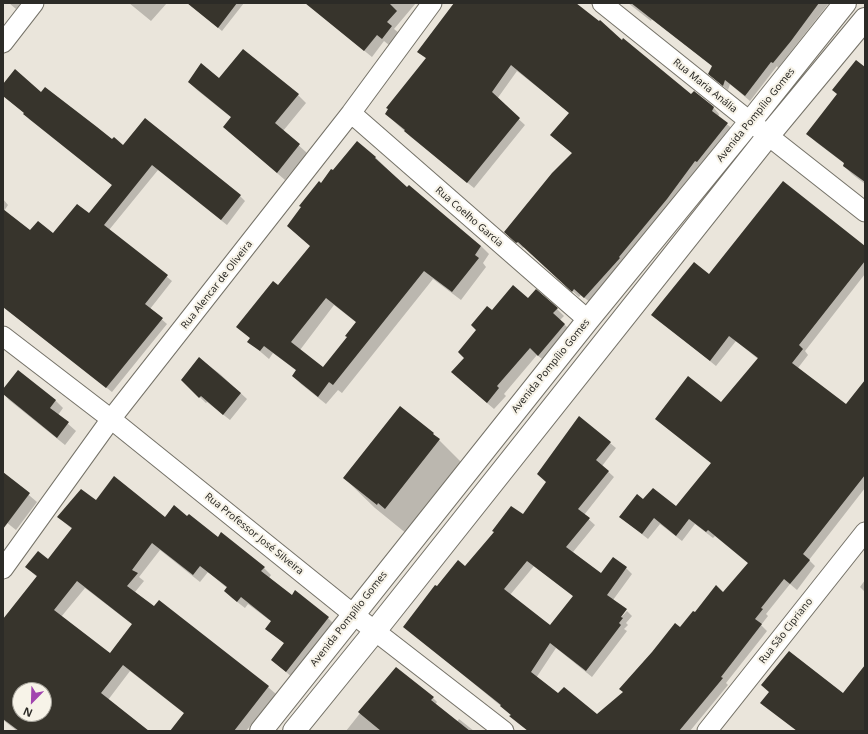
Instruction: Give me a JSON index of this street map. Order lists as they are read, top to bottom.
{
  "streets": {
    "main road": ["Avenida Pompílio Gomes"],
    "street": [
      "Rua Maria Anália",
      "Rua Coelho Garcia",
      "Rua Alencar de Oliveira",
      "Rua Professor José Silveira",
      "Rua São Cipriano"
    ]
  },
  "crossings": [
    ["Rua Maria Anália", "Avenida Pompílio Gomes"],
    ["Avenida Pompílio Gomes", "Rua Coelho Garcia"],
    ["Avenida Pompílio Gomes", "Rua Professor José Silveira"],
    ["Rua Coelho Garcia", "Rua Alencar de Oliveira"],
    ["Rua Alencar de Oliveira", "Rua Professor José Silveira"]
  ],
  "north": "bottom left"
}
